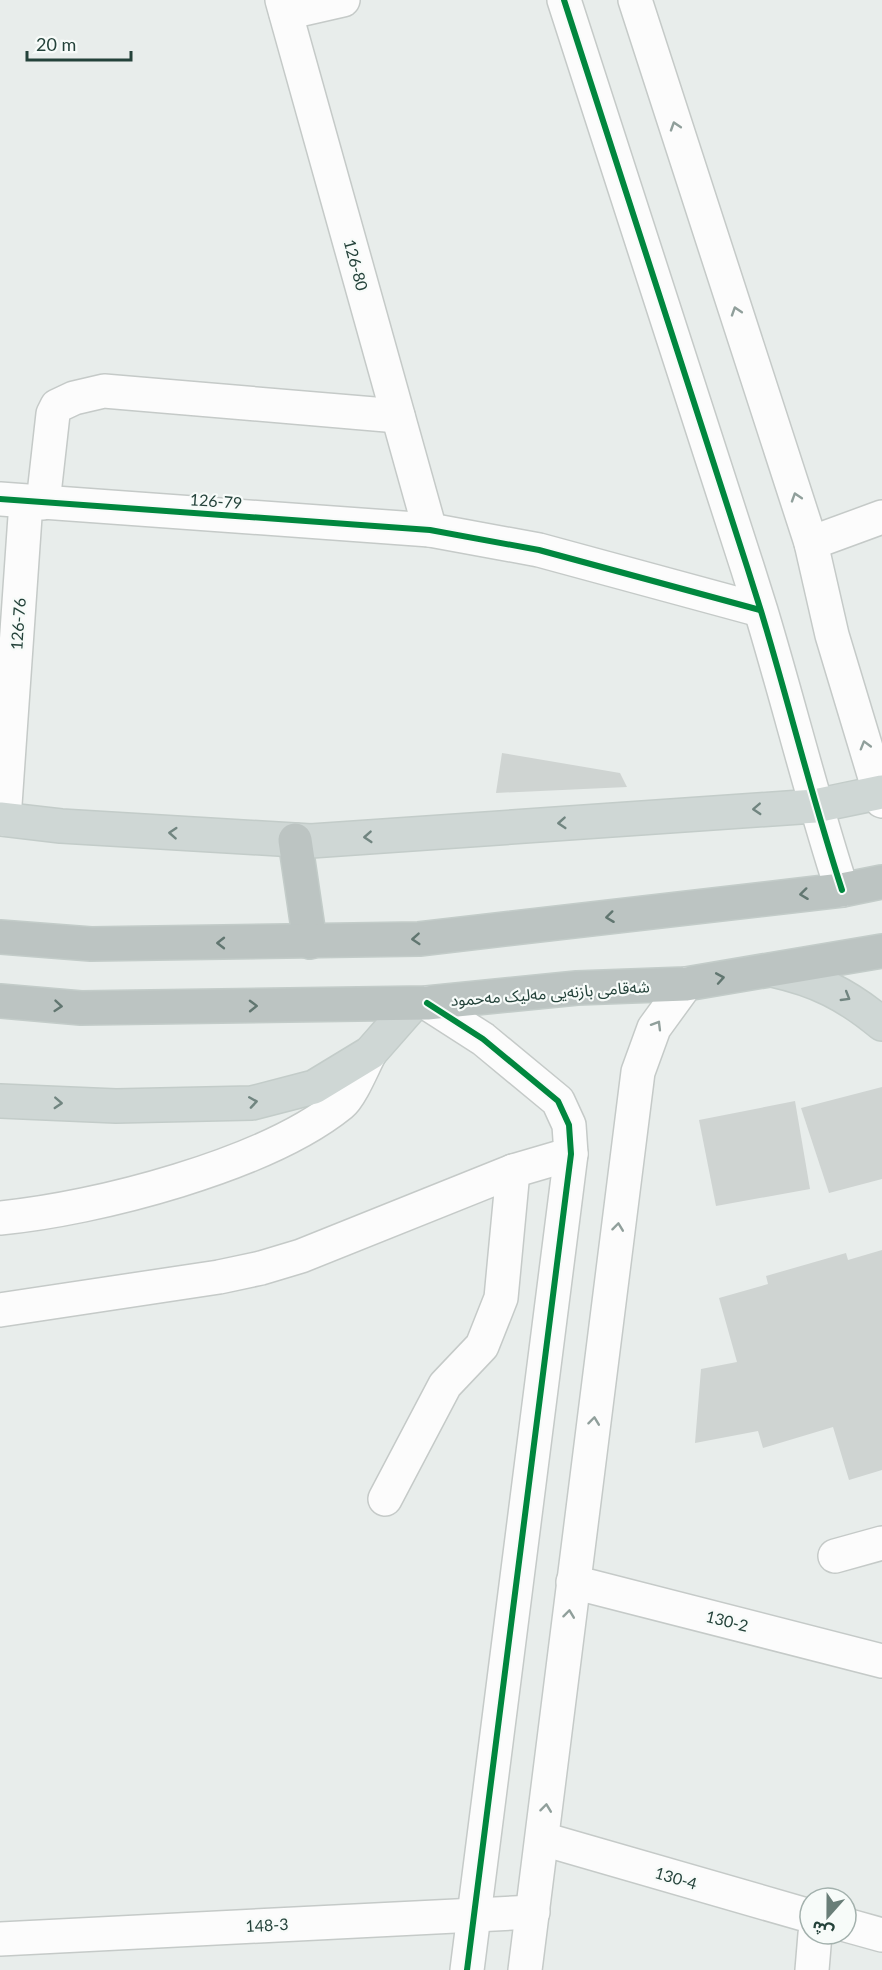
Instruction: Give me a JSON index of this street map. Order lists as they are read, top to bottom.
{
  "streets": {
    "highway": ["شەقامی بازنەیی مەلیک مەحمود"],
    "street": [
      "126-80",
      "126-79",
      "126-76",
      "130-2",
      "130-4",
      "148-3"
    ]
  },
  "crossings": [
    ["126-80", "126-79"],
    ["126-80", "126-76"],
    ["126-79", "126-76"]
  ],
  "scale_bar": "20 m",
  "north": "bottom"
}
